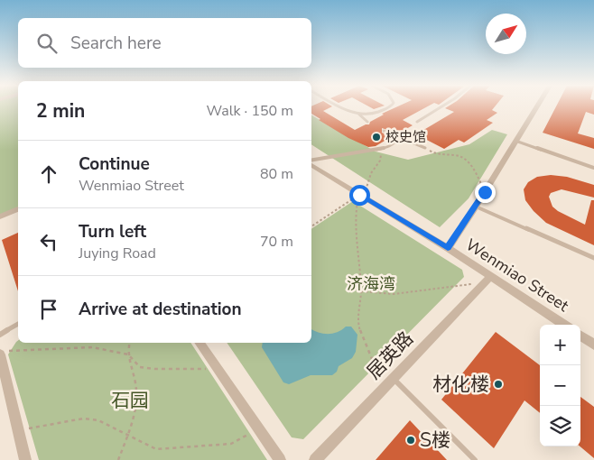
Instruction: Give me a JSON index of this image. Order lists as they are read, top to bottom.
{
  "streets": {
    "street": ["Wenmiao Street", "居英路"]
  },
  "crossings": [
    ["Wenmiao Street", "居英路"]
  ],
  "parks": ["济海湾", "石园"],
  "places": ["校史馆", "材化楼", "S楼"],
  "north": "top right",
  "page": {
    "search": "Search here",
    "heading": ["2 min", "Walk · 150 m"],
    "list": [
      ["Continue", "Wenmiao Street", "80 m"],
      ["Turn left", "Juying Road", "70 m"],
      "Arrive at destination"
    ],
    "map_buttons": ["+", "−"]
  }
}
